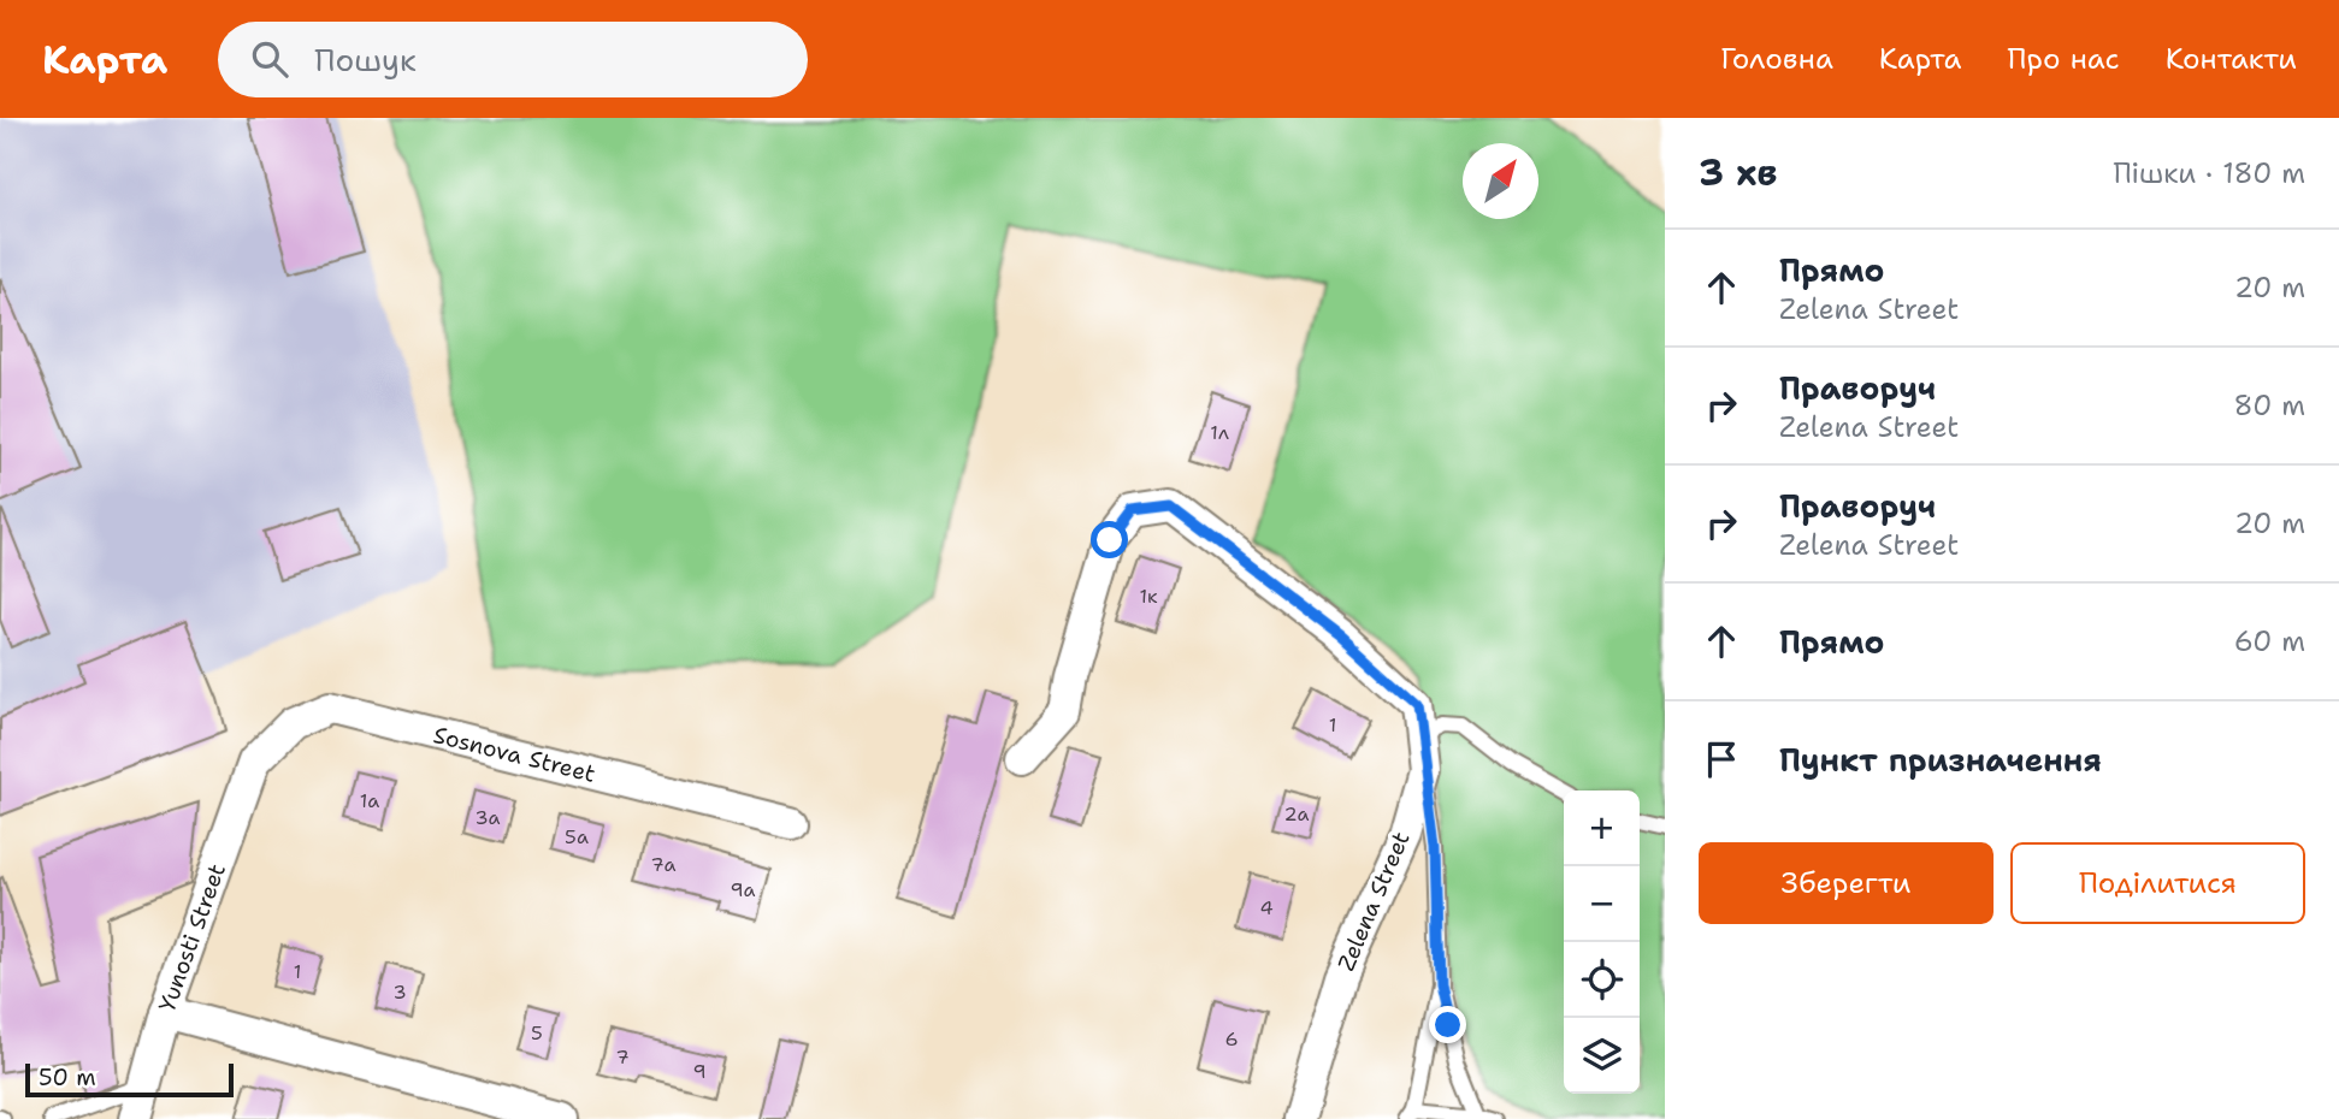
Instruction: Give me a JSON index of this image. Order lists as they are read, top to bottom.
{
  "streets": {
    "street": ["Sosnova Street", "Zelena Street", "Yunosti Street"]
  },
  "crossings": [
    ["Sosnova Street", "Yunosti Street"]
  ],
  "house_numbers": [
    "1л",
    "1к",
    "1",
    "1а",
    "2а",
    "3а",
    "5а",
    "7а",
    "9а",
    "4",
    "1",
    "3",
    "5",
    "6",
    "7",
    "9"
  ],
  "scale_bar": "50 m",
  "north": "top right",
  "page": {
    "header": "Карта",
    "search": "Пошук",
    "nav": [
      "Головна",
      "Карта",
      "Про нас",
      "Контакти"
    ],
    "heading": ["3 хв", "Пішки · 180 m"],
    "list": [
      ["Прямо", "Zelena Street", "20 m"],
      ["Праворуч", "Zelena Street", "80 m"],
      ["Праворуч", "Zelena Street", "20 m"],
      ["Прямо", "60 m"],
      "Пункт призначення"
    ],
    "map_buttons": ["+", "−"],
    "buttons": ["Зберегти", "Поділитися"],
    "scale": "50 m"
  }
}
